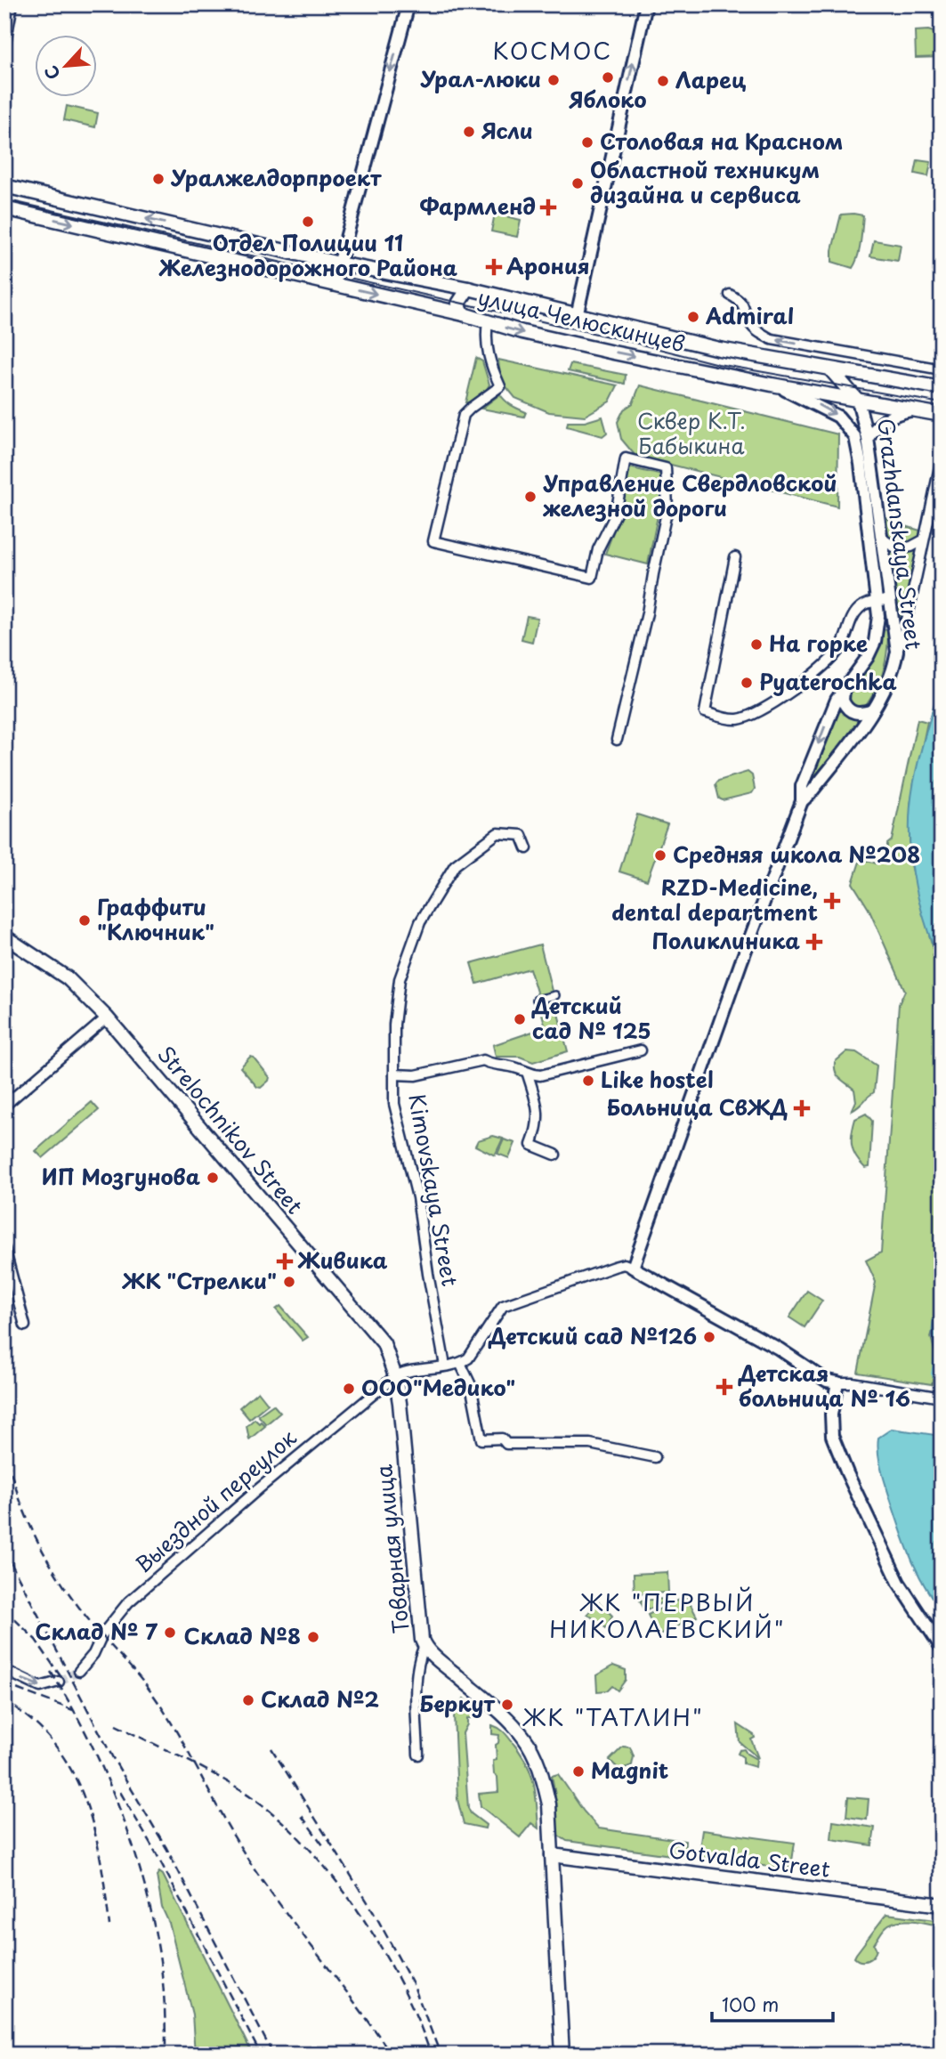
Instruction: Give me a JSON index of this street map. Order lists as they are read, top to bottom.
{
  "streets": {
    "main road": [
      "улица Челюскинцев",
      "Grazhdanskaya Street",
      "Strelochnikov Street",
      "Товарная улица",
      "Gotvalda Street"
    ],
    "street": ["Kimovskaya Street", "Выездной переулок"]
  },
  "crossings": [
    ["улица Челюскинцев", "Grazhdanskaya Street"],
    ["Strelochnikov Street", "Выездной переулок"],
    ["Strelochnikov Street", "Товарная улица"],
    ["Выездной переулок", "Товарная улица"]
  ],
  "districts": ["КОСМОС", "ЖК \"ПЕРВЫЙ НИКОЛАЕВСКИЙ\"", "ЖК \"ТАТЛИН\""],
  "parks": ["Сквер К.Т. Бабыкина"],
  "places": {
    "other": [
      "Яблоко",
      "Урал-люки",
      "Ларец",
      "Ясли",
      "Столовая на Красном",
      "Уралжелдорпроект",
      "Областной техникум дизайна и сервиса",
      "Отдел Полиции 11 Железнодорожного Района",
      "Admiral",
      "Управление Свердловской железной дороги",
      "На горке",
      "Pyaterochka",
      "Средняя школа №208",
      "Граффити \"Ключник\"",
      "Детский сад № 125",
      "Like hostel",
      "ИП Мозгунова",
      "ЖК \"Стрелки\"",
      "Детский сад №126",
      "ООО\"Медико\"",
      "Склад № 7",
      "Склад №8",
      "Склад №2",
      "Беркут",
      "Magnit"
    ],
    "health": [
      "Фармленд",
      "Арония",
      "RZD-Medicine, dental department",
      "Поликлиника",
      "Больница СвЖД",
      "Живика",
      "Детская больница № 16"
    ]
  },
  "scale_bar": "100 m",
  "north": "bottom left"
}
